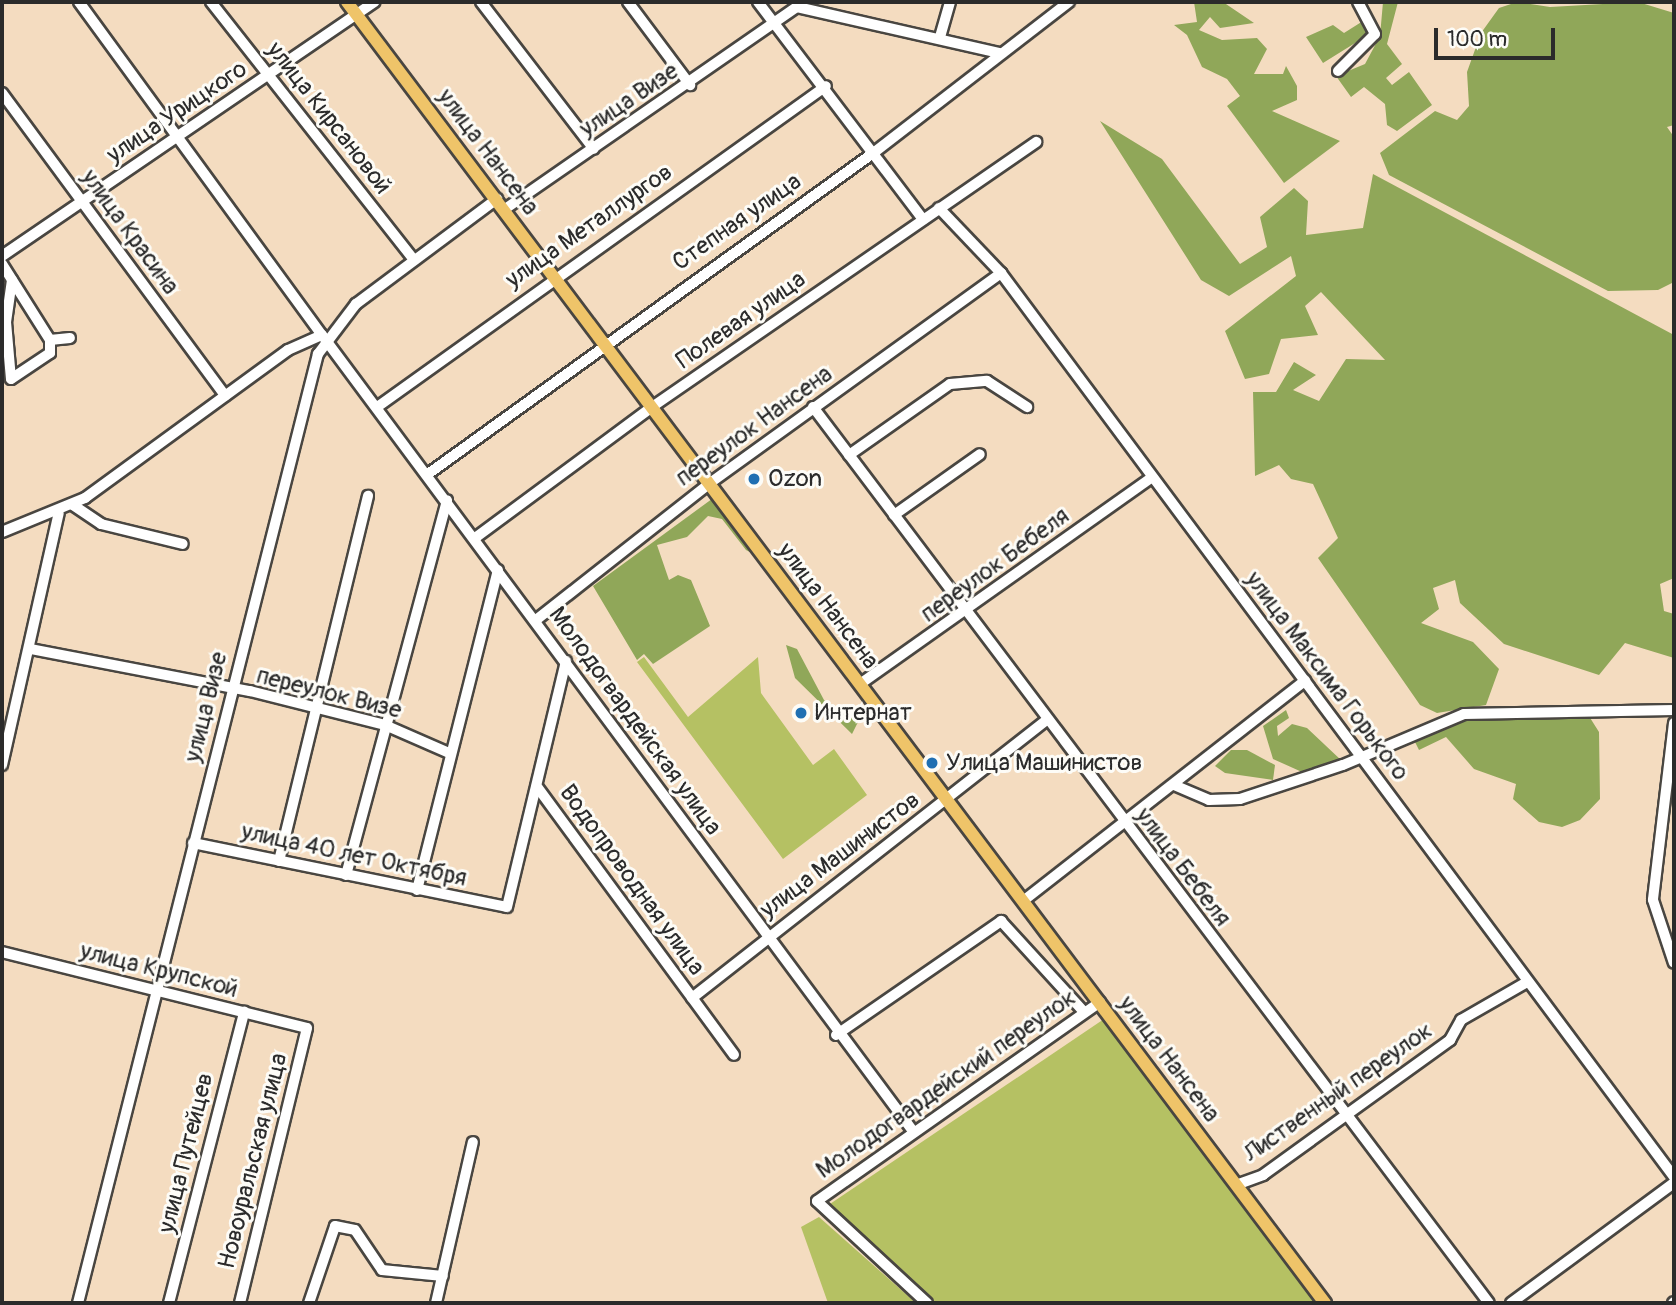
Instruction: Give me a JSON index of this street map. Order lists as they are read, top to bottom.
{
  "streets": {
    "main road": ["улица Нансена"],
    "street": [
      "улица Визе",
      "улица Урицкого",
      "улица Кирсановой",
      "Степная улица",
      "улица Металлургов",
      "улица Красина",
      "Полевая улица",
      "переулок Нансена",
      "переулок Бебеля",
      "улица Максима Горького",
      "переулок Визе",
      "Молодогвардейская улица",
      "улица 40 лет Октября",
      "улица Машинистов",
      "улица Бебеля",
      "Водопроводная улица",
      "улица Крупской",
      "Молодогвардейский переулок",
      "Лиственный переулок",
      "улица Путейцев",
      "Новоуральская улица"
    ]
  },
  "crossings": [
    ["улица Визе", "улица Кирсановой"],
    ["улица Визе", "улица Нансена"],
    ["улица Визе", "Степная улица"],
    ["улица Визе", "переулок Визе"],
    ["улица Визе", "Молодогвардейская улица"],
    ["улица Визе", "улица 40 лет Октября"],
    ["улица Визе", "улица Крупской"],
    ["улица Урицкого", "улица Кирсановой"],
    ["улица Урицкого", "улица Нансена"],
    ["улица Урицкого", "улица Красина"],
    ["улица Урицкого", "Молодогвардейская улица"],
    ["улица Нансена", "Степная улица"],
    ["улица Нансена", "улица Металлургов"],
    ["улица Нансена", "Полевая улица"],
    ["улица Нансена", "переулок Нансена"],
    ["улица Нансена", "переулок Бебеля"],
    ["улица Нансена", "улица Машинистов"],
    ["улица Нансена", "Молодогвардейский переулок"],
    ["улица Нансена", "Лиственный переулок"],
    ["Степная улица", "Молодогвардейская улица"],
    ["улица Металлургов", "Молодогвардейская улица"],
    ["Полевая улица", "улица Максима Горького"],
    ["Полевая улица", "Молодогвардейская улица"],
    ["переулок Нансена", "улица Максима Горького"],
    ["переулок Нансена", "Молодогвардейская улица"],
    ["переулок Нансена", "улица Бебеля"],
    ["переулок Бебеля", "улица Максима Горького"],
    ["переулок Бебеля", "улица Бебеля"],
    ["улица Максима Горького", "Лиственный переулок"],
    ["Молодогвардейская улица", "улица Машинистов"],
    ["Молодогвардейская улица", "Молодогвардейский переулок"],
    ["улица 40 лет Октября", "Водопроводная улица"],
    ["улица Машинистов", "улица Бебеля"],
    ["улица Машинистов", "Водопроводная улица"],
    ["улица Бебеля", "Лиственный переулок"],
    ["улица Крупской", "улица Путейцев"],
    ["улица Крупской", "Новоуральская улица"]
  ],
  "places": ["Ozon", "Интернат", "Улица Машинистов"],
  "scale_bar": "100 m"
}
